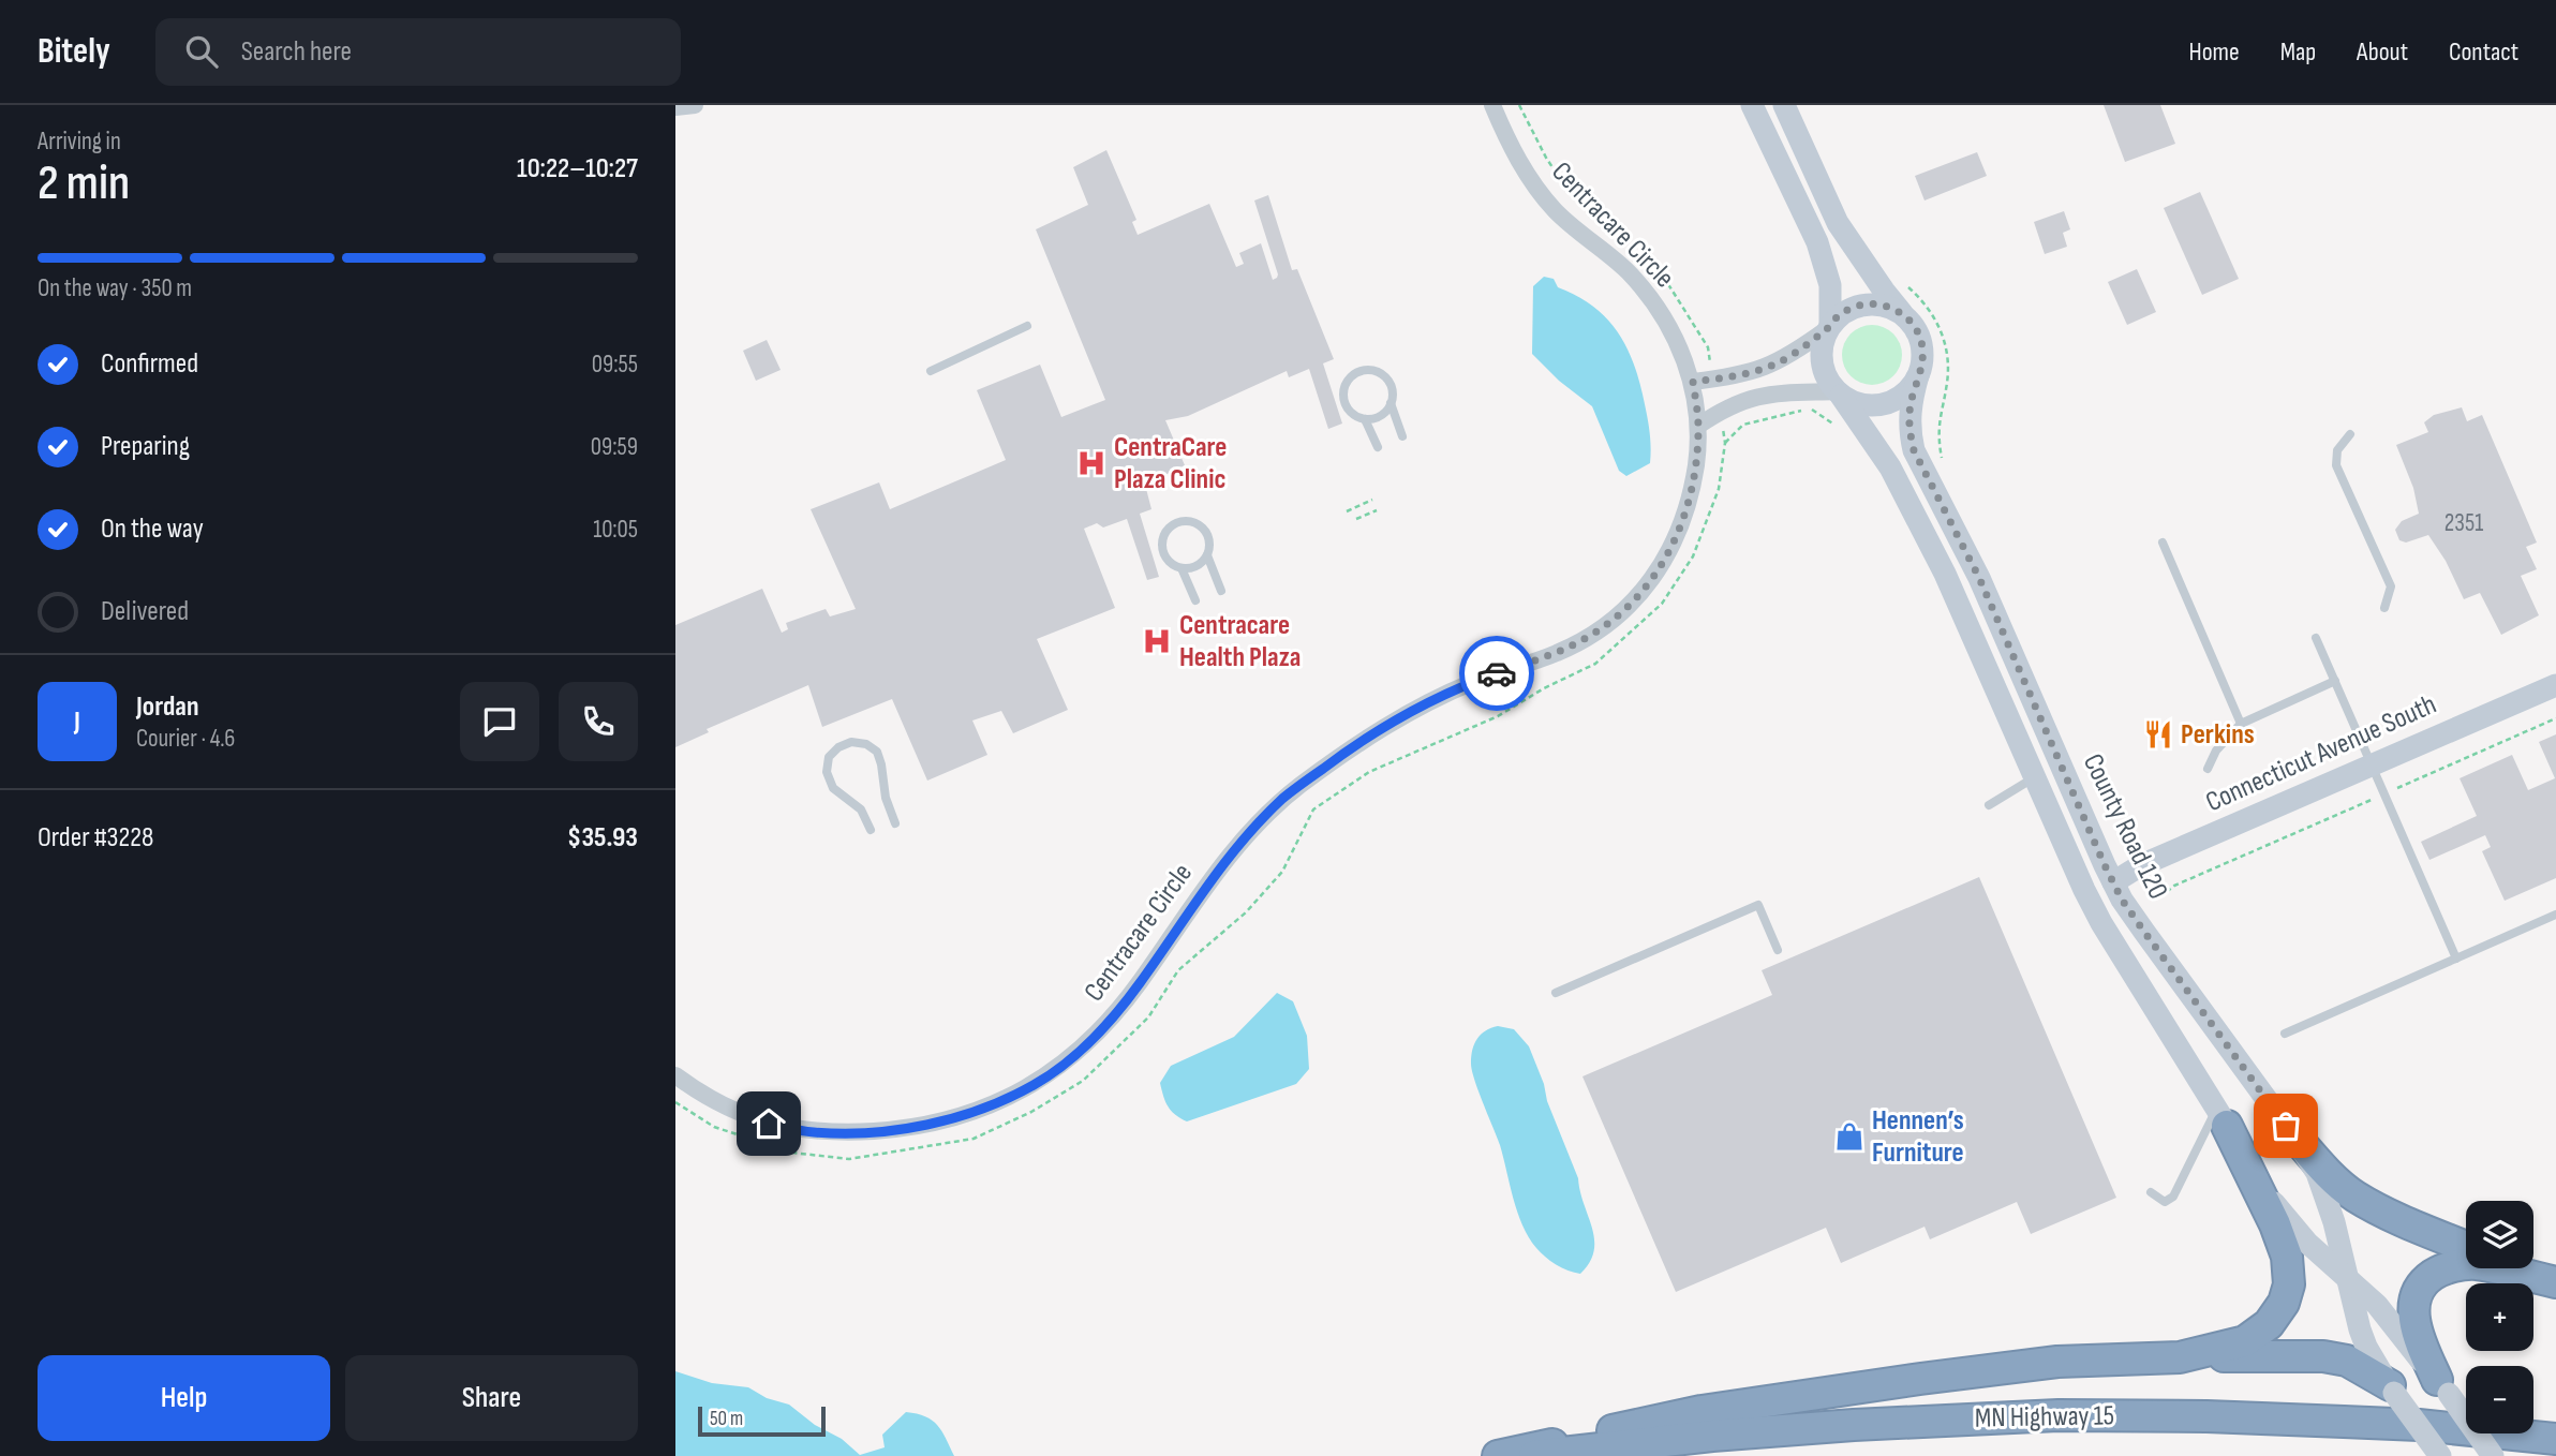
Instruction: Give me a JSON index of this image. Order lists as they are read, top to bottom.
{
  "streets": {
    "highway": ["MN Highway 15"],
    "street": ["Centracare Circle", "Connecticut Avenue South", "County Road 120"]
  },
  "crossings": [
    ["Connecticut Avenue South", "County Road 120"]
  ],
  "places": {
    "hospital": ["CentraCare Plaza Clinic", "Centracare Health Plaza"],
    "restaurant": ["Perkins"],
    "shop": ["Hennen’s Furniture"]
  },
  "house_numbers": ["2351"],
  "scale_bar": "50 m",
  "page": {
    "header": "Bitely",
    "search": "Search here",
    "nav": [
      "Home",
      "Map",
      "About",
      "Contact"
    ],
    "heading": ["2 min", "Arriving in", "10:22–10:27"],
    "panel": [
      "Jordan",
      "Courier · 4.6",
      "Order #3228",
      "$35.93"
    ],
    "bar": "On the way · 350 m",
    "list": [
      ["Confirmed", "09:55"],
      ["Preparing", "09:59"],
      ["On the way", "10:05"],
      "Delivered"
    ],
    "round": "J",
    "map_buttons": ["+", "−"],
    "buttons": ["Help", "Share"],
    "scale": "50 m"
  }
}
